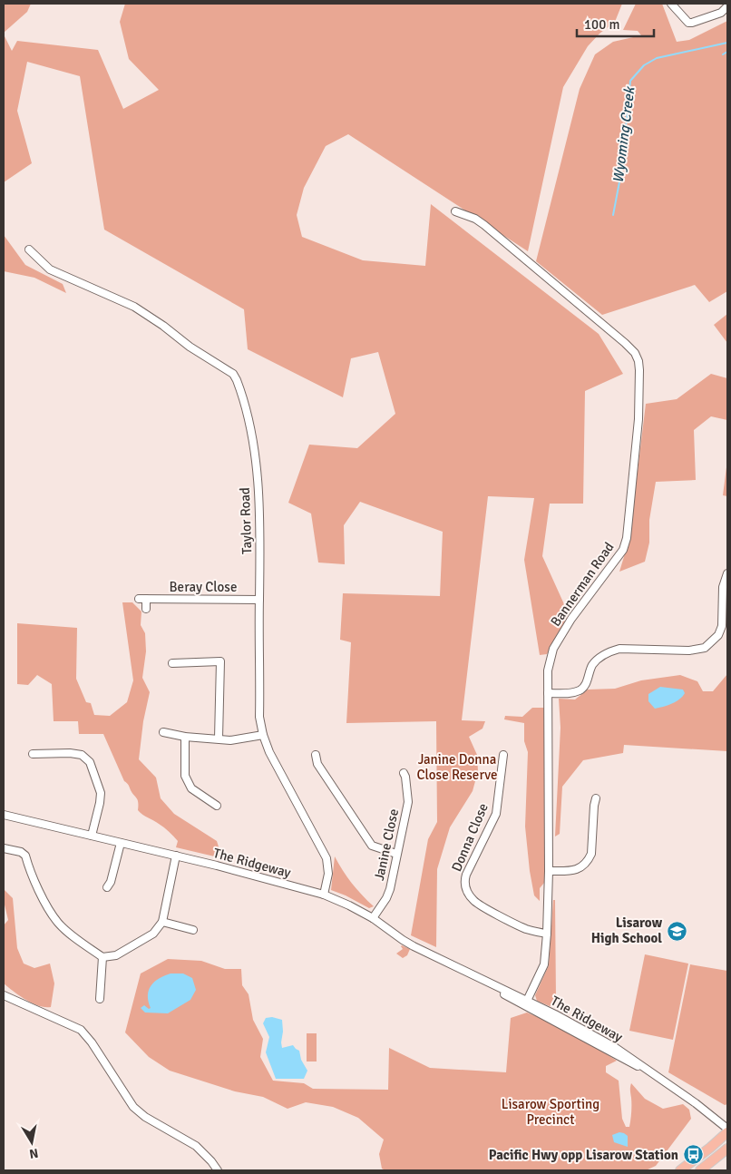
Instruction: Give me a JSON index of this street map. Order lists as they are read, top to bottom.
{
  "streets": {
    "street": [
      "Taylor Road",
      "Bannerman Road",
      "Beray Close",
      "Donna Close",
      "Janine Close",
      "The Ridgeway"
    ]
  },
  "crossings": [
    ["Taylor Road", "Beray Close"],
    ["Taylor Road", "The Ridgeway"],
    ["Bannerman Road", "Donna Close"],
    ["Bannerman Road", "The Ridgeway"],
    ["Janine Close", "The Ridgeway"]
  ],
  "water": ["Wyoming Creek"],
  "parks": ["Janine Donna Close Reserve", "Lisarow Sporting Precinct"],
  "places": {
    "school or university": ["Lisarow High School"],
    "bus stop": ["Pacific Hwy opp Lisarow Station"]
  },
  "scale_bar": "100 m",
  "north": "bottom"
}
